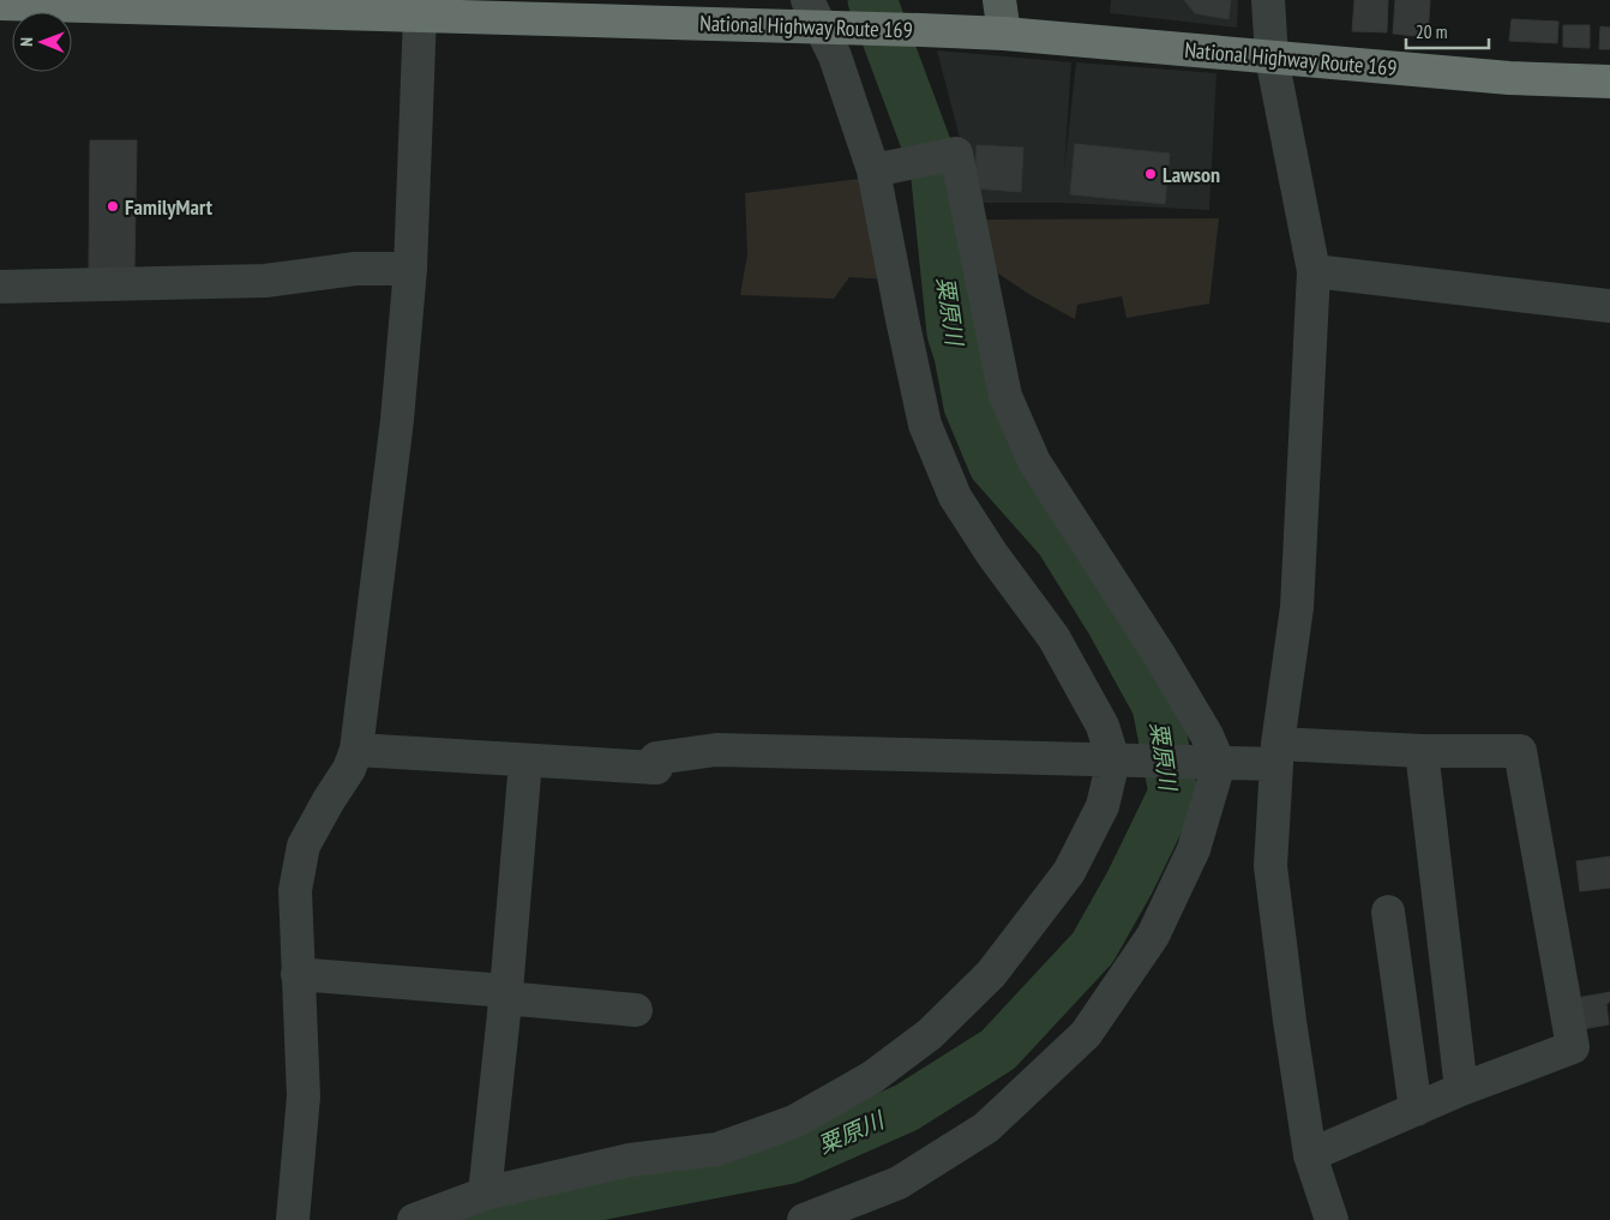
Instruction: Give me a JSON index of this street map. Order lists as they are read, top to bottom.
{
  "streets": {
    "highway": ["National Highway Route 169"]
  },
  "water": ["粟原川"],
  "places": ["Lawson", "FamilyMart"],
  "scale_bar": "20 m",
  "north": "left"
}
